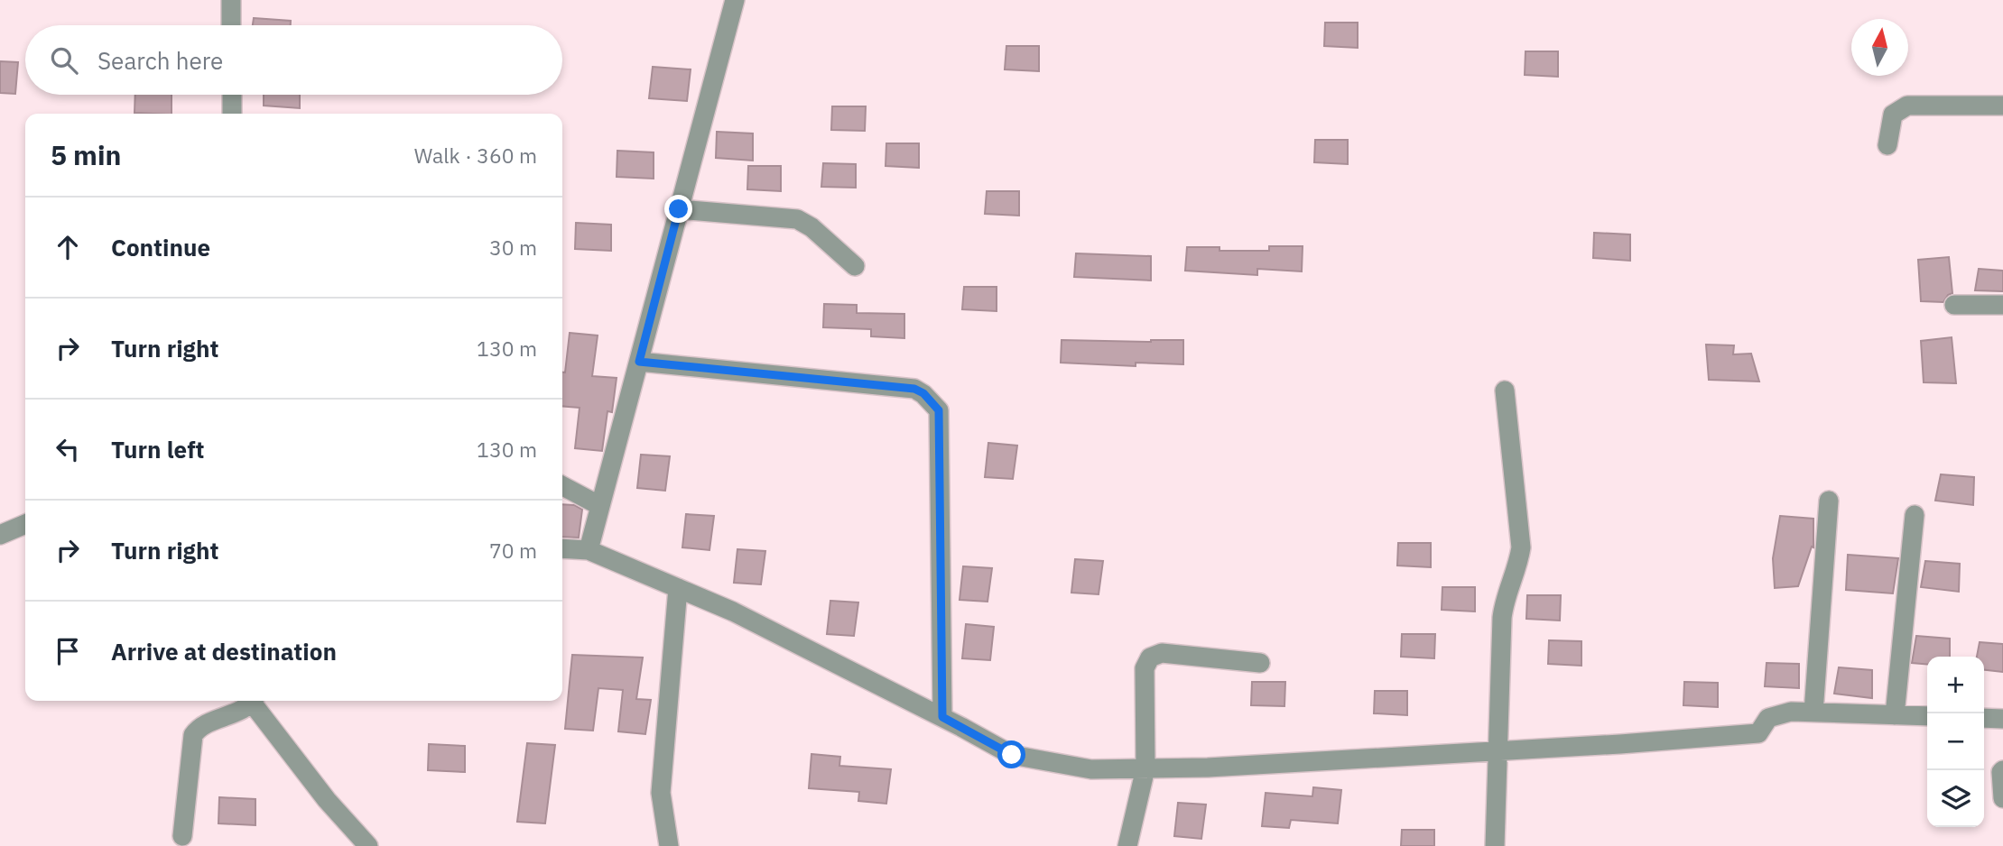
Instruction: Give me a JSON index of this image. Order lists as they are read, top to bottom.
{
  "north": "top",
  "page": {
    "search": "Search here",
    "heading": ["5 min", "Walk · 360 m"],
    "list": [
      ["Continue", "30 m"],
      ["Turn right", "130 m"],
      ["Turn left", "130 m"],
      ["Turn right", "70 m"],
      "Arrive at destination"
    ],
    "map_buttons": ["+", "−"]
  }
}
